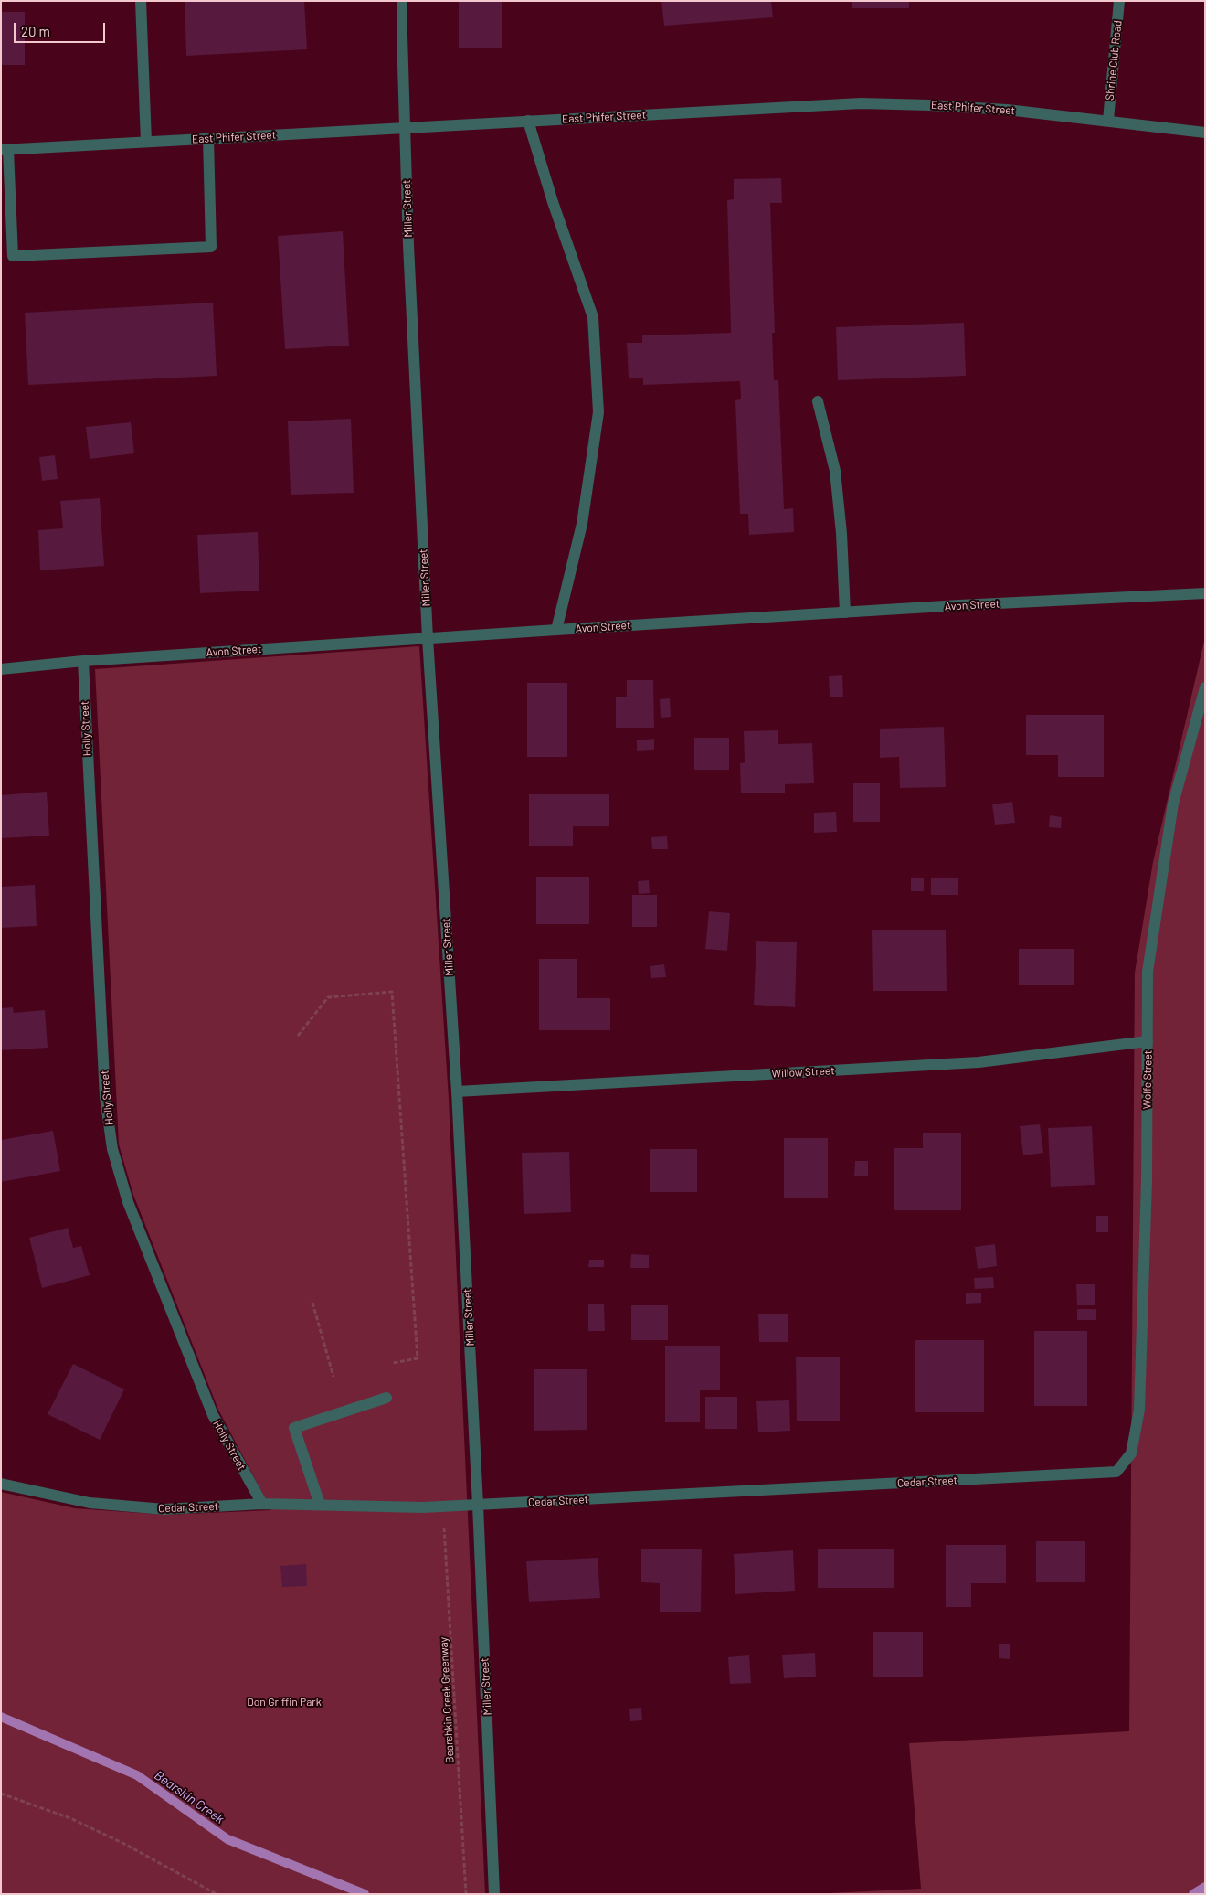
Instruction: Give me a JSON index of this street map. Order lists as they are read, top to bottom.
{
  "streets": {
    "street": [
      "Shrine Club Road",
      "East Phifer Street",
      "Miller Street",
      "Avon Street",
      "Holly Street",
      "Willow Street",
      "Wolfe Street",
      "Cedar Street"
    ],
    "path": ["Bearshkin Creek Greenway"]
  },
  "crossings": [
    ["Shrine Club Road", "East Phifer Street"],
    ["East Phifer Street", "Miller Street"],
    ["Miller Street", "Avon Street"],
    ["Miller Street", "Willow Street"],
    ["Miller Street", "Cedar Street"],
    ["Avon Street", "Holly Street"],
    ["Holly Street", "Cedar Street"],
    ["Willow Street", "Wolfe Street"],
    ["Wolfe Street", "Cedar Street"],
    ["Cedar Street", "Bearshkin Creek Greenway"]
  ],
  "water": ["Bearskin Creek"],
  "parks": ["Don Griffin Park"],
  "scale_bar": "20 m"
}
